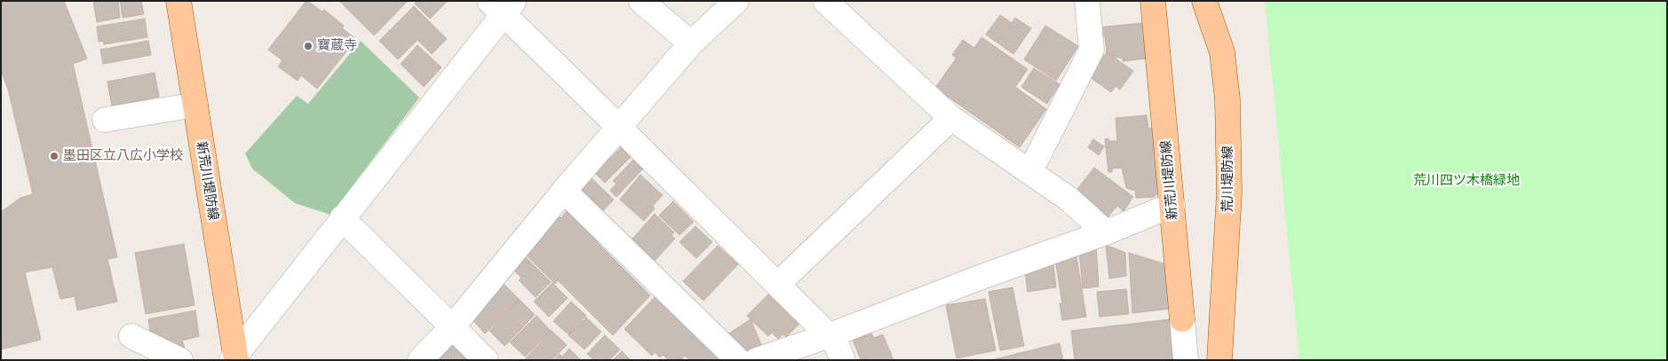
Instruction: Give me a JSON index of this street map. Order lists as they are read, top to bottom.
{
  "streets": {
    "main road": ["荒川堤防線", "新荒川堤防線"]
  },
  "parks": ["荒川四ツ木橋緑地"],
  "places": ["寶蔵寺", "墨田区立八広小学校"]
}
